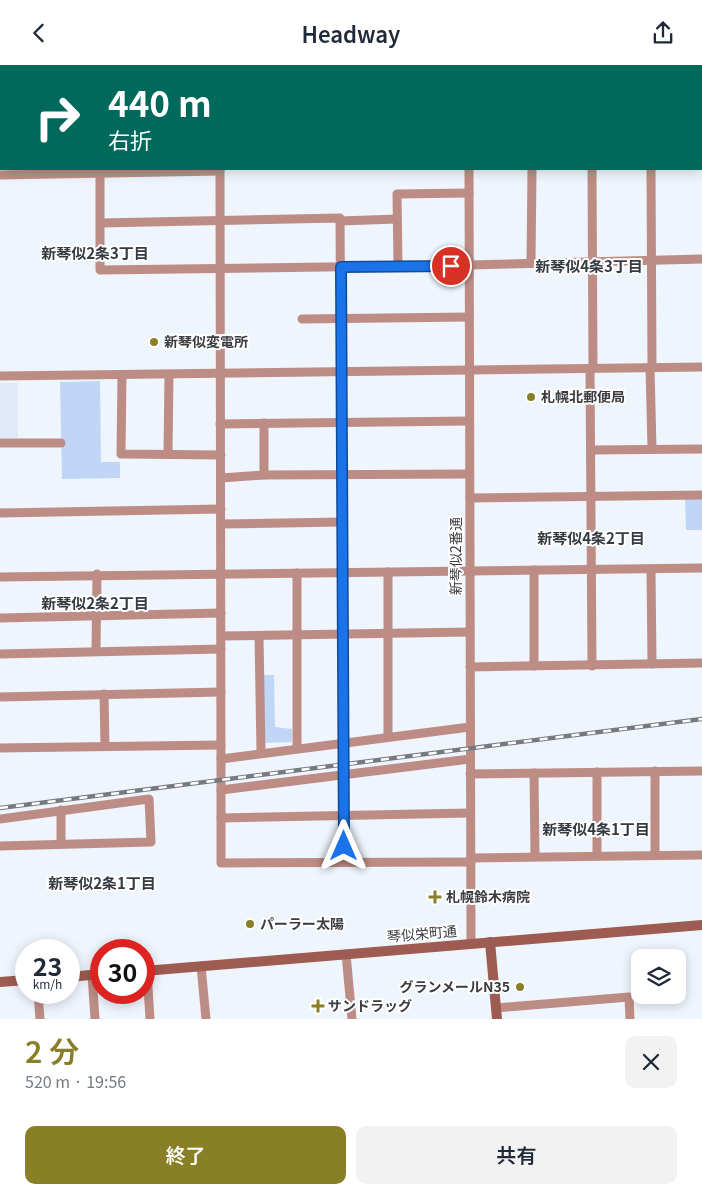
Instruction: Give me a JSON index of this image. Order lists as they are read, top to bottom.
{
  "streets": {
    "main road": ["琴似栄町通"],
    "street": ["新琴似2番通"]
  },
  "crossings": [
    ["新琴似2番通", "琴似栄町通"]
  ],
  "districts": [
    "新琴似2条3丁目",
    "新琴似4条3丁目",
    "新琴似4条2丁目",
    "新琴似2条2丁目",
    "新琴似4条1丁目",
    "新琴似2条1丁目"
  ],
  "places": {
    "other": [
      "新琴似変電所",
      "札幌北郵便局",
      "パーラー太陽",
      "グランメールN35"
    ],
    "health": ["札幌鈴木病院", "サンドラッグ"]
  },
  "page": {
    "header": "Headway",
    "turn": ["440 m", "右折"],
    "speed": "23 km/h",
    "limit": "30",
    "heading": ["2 分", "520 m · 19:56"],
    "buttons": ["終了", "共有"]
  }
}
